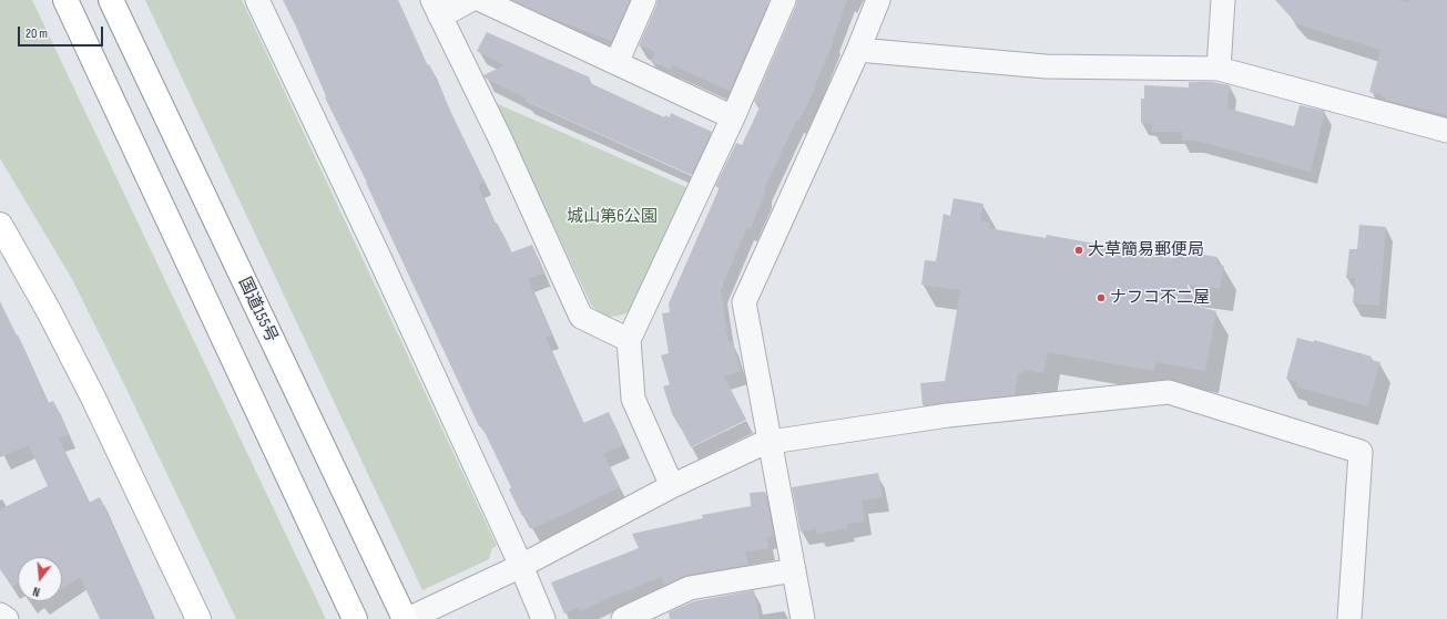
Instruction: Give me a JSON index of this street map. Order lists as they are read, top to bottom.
{
  "streets": {
    "main road": ["国道155号"]
  },
  "parks": ["城山第6公園"],
  "places": ["大草簡易郵便局", "ナフコ不二屋"],
  "scale_bar": "20 m",
  "north": "bottom"
}
